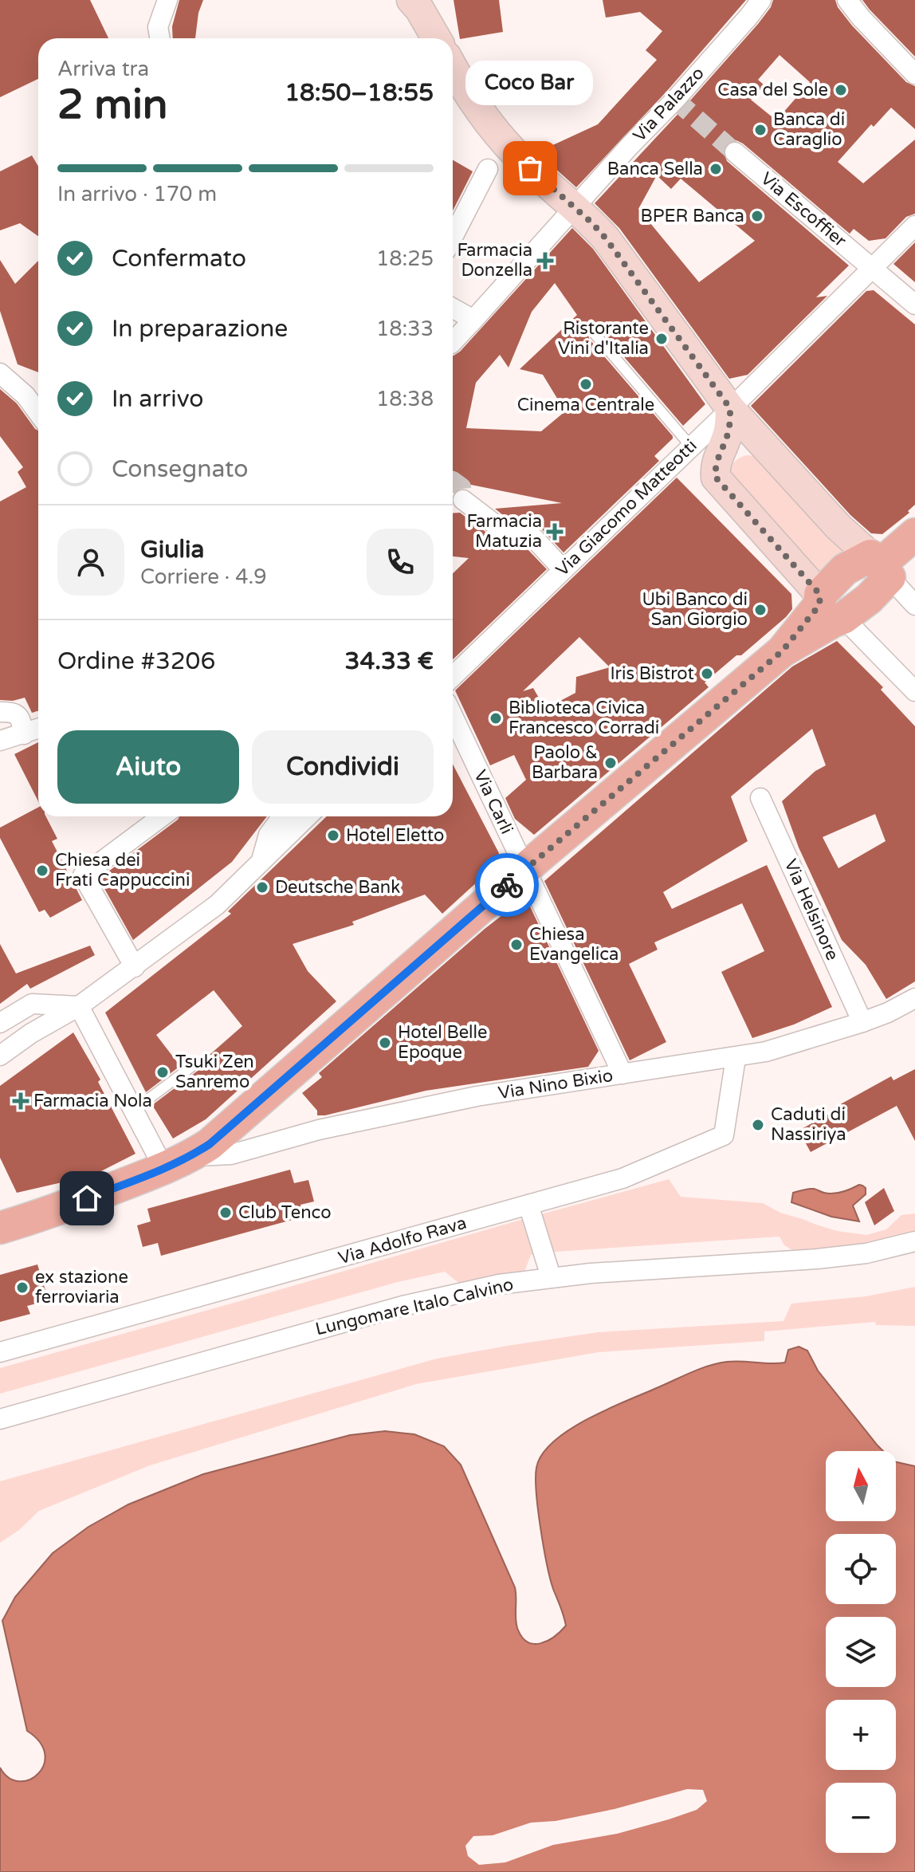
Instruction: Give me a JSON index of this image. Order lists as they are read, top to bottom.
{
  "streets": {
    "street": [
      "Via Palazzo",
      "Via Escoffier",
      "Via Giacomo Matteotti",
      "Via Carli",
      "Via Helsinore",
      "Via Nino Bixio",
      "Via Adolfo Rava",
      "Lungomare Italo Calvino"
    ]
  },
  "crossings": [
    ["Via Escoffier", "Via Giacomo Matteotti"],
    ["Via Carli", "Via Nino Bixio"],
    ["Via Helsinore", "Via Nino Bixio"],
    ["Via Nino Bixio", "Via Adolfo Rava"]
  ],
  "places": {
    "other": [
      "Casa del Sole",
      "Banca di Caraglio",
      "Coco Bar",
      "Banca Sella",
      "BPER Banca",
      "Ristorante Vini d'Italia",
      "Cinema Centrale",
      "Ubi Banco di San Giorgio",
      "Iris Bistrot",
      "Biblioteca Civica Francesco Corradi",
      "Paolo & Barbara",
      "Hotel Eletto",
      "Chiesa dei Frati Cappuccini",
      "Deutsche Bank",
      "Chiesa Evangelica",
      "Hotel Belle Epoque",
      "Tsuki Zen Sanremo",
      "Caduti di Nassiriya",
      "Club Tenco",
      "ex stazione ferroviaria"
    ],
    "health": ["Farmacia Donzella", "Farmacia Matuzia", "Farmacia Nola"]
  },
  "north": "top",
  "page": {
    "heading": ["2 min", "Arriva tra", "18:50–18:55"],
    "panel": [
      "Giulia",
      "Corriere · 4.9",
      "Ordine #3206",
      "34.33 €"
    ],
    "bubble": "Coco Bar",
    "bar": "In arrivo · 170 m",
    "list": [
      ["Confermato", "18:25"],
      ["In preparazione", "18:33"],
      ["In arrivo", "18:38"],
      "Consegnato"
    ],
    "buttons": ["Aiuto", "Condividi"],
    "map_buttons": ["+", "−"]
  }
}
